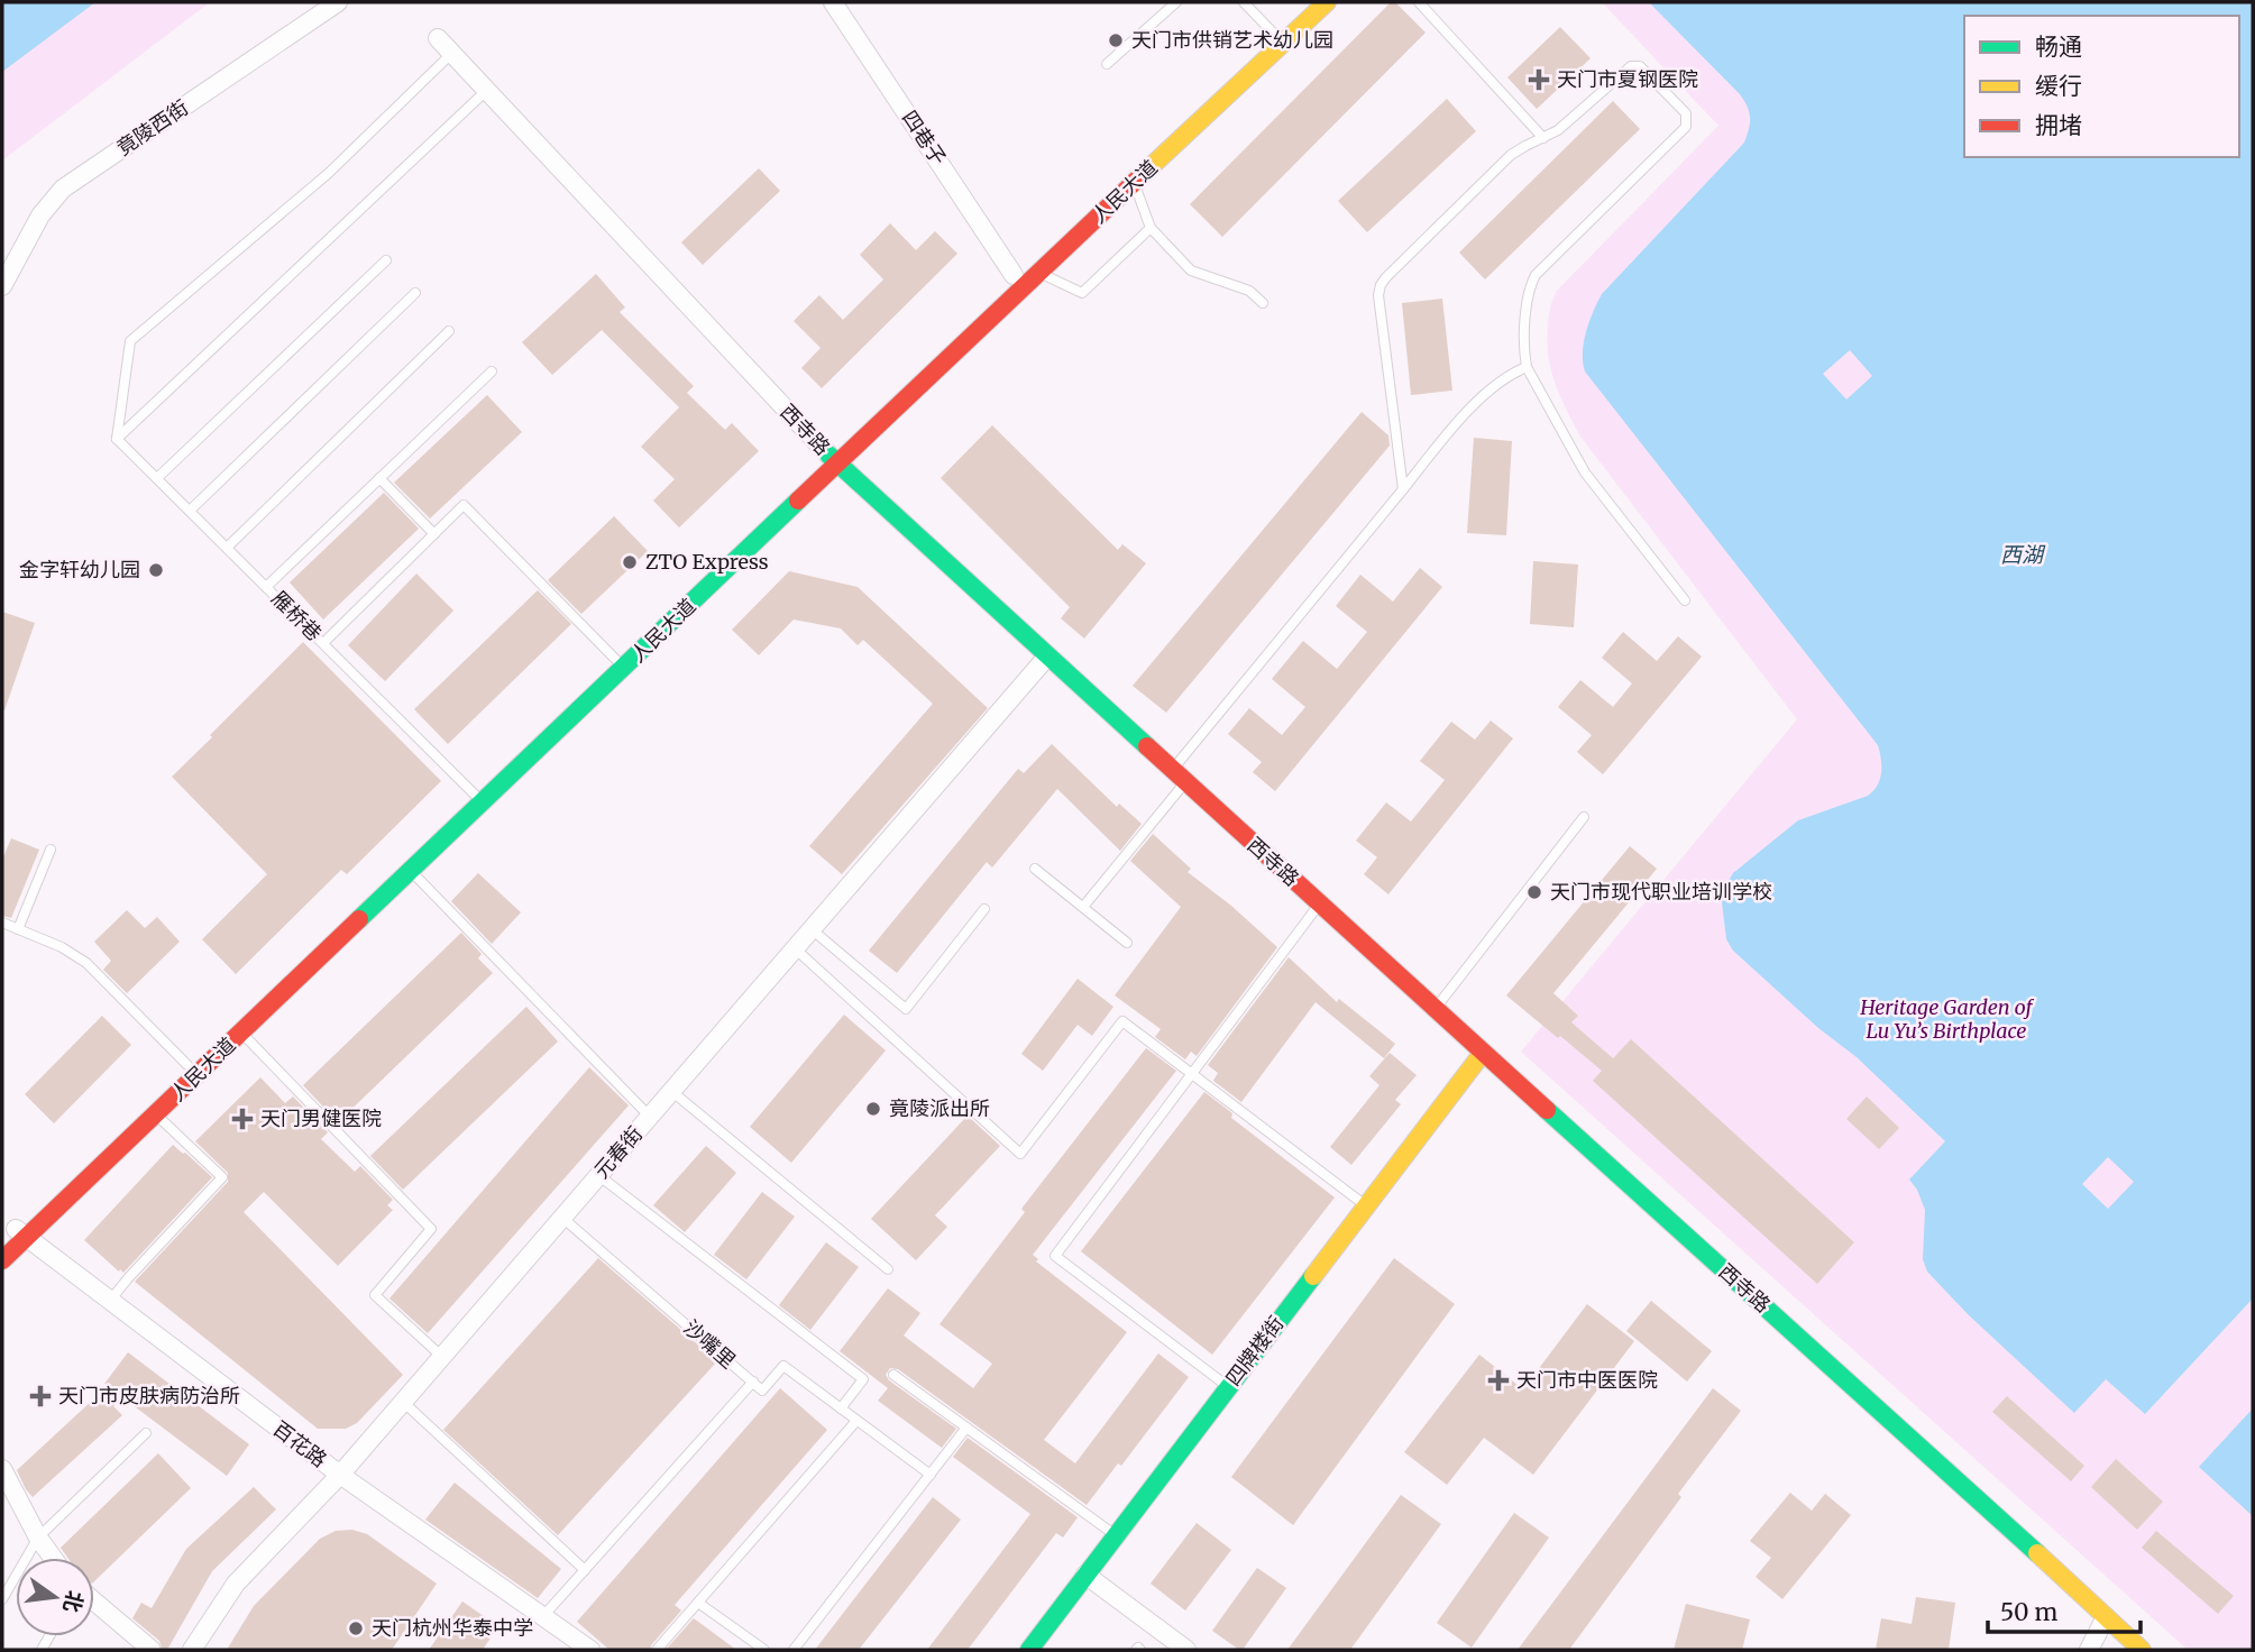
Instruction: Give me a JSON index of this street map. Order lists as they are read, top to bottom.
{
  "streets": {
    "main road": ["人民大道", "西寺路", "四牌楼街"],
    "street": [
      "竟陵西街",
      "四巷子",
      "元春街",
      "百花路"
    ],
    "lane": ["雁桥巷", "沙嘴里"]
  },
  "crossings": [
    ["四巷子", "人民大道"],
    ["人民大道", "西寺路"],
    ["人民大道", "雁桥巷"],
    ["人民大道", "百花路"],
    ["西寺路", "元春街"],
    ["西寺路", "四牌楼街"],
    ["元春街", "沙嘴里"],
    ["元春街", "百花路"]
  ],
  "water": ["西湖"],
  "parks": ["Heritage Garden of Lu Yu’s Birthplace"],
  "places": {
    "other": [
      "天门市供销艺术幼儿园",
      "ZTO Express",
      "金字轩幼儿园",
      "天门市现代职业培训学校",
      "竟陵派出所",
      "天门杭州华泰中学"
    ],
    "health": [
      "天门市夏钢医院",
      "天门男健医院",
      "天门市中医医院",
      "天门市皮肤病防治所"
    ]
  },
  "legend": ["畅通", "缓行", "拥堵"],
  "scale_bar": "50 m",
  "north": "right"
}
